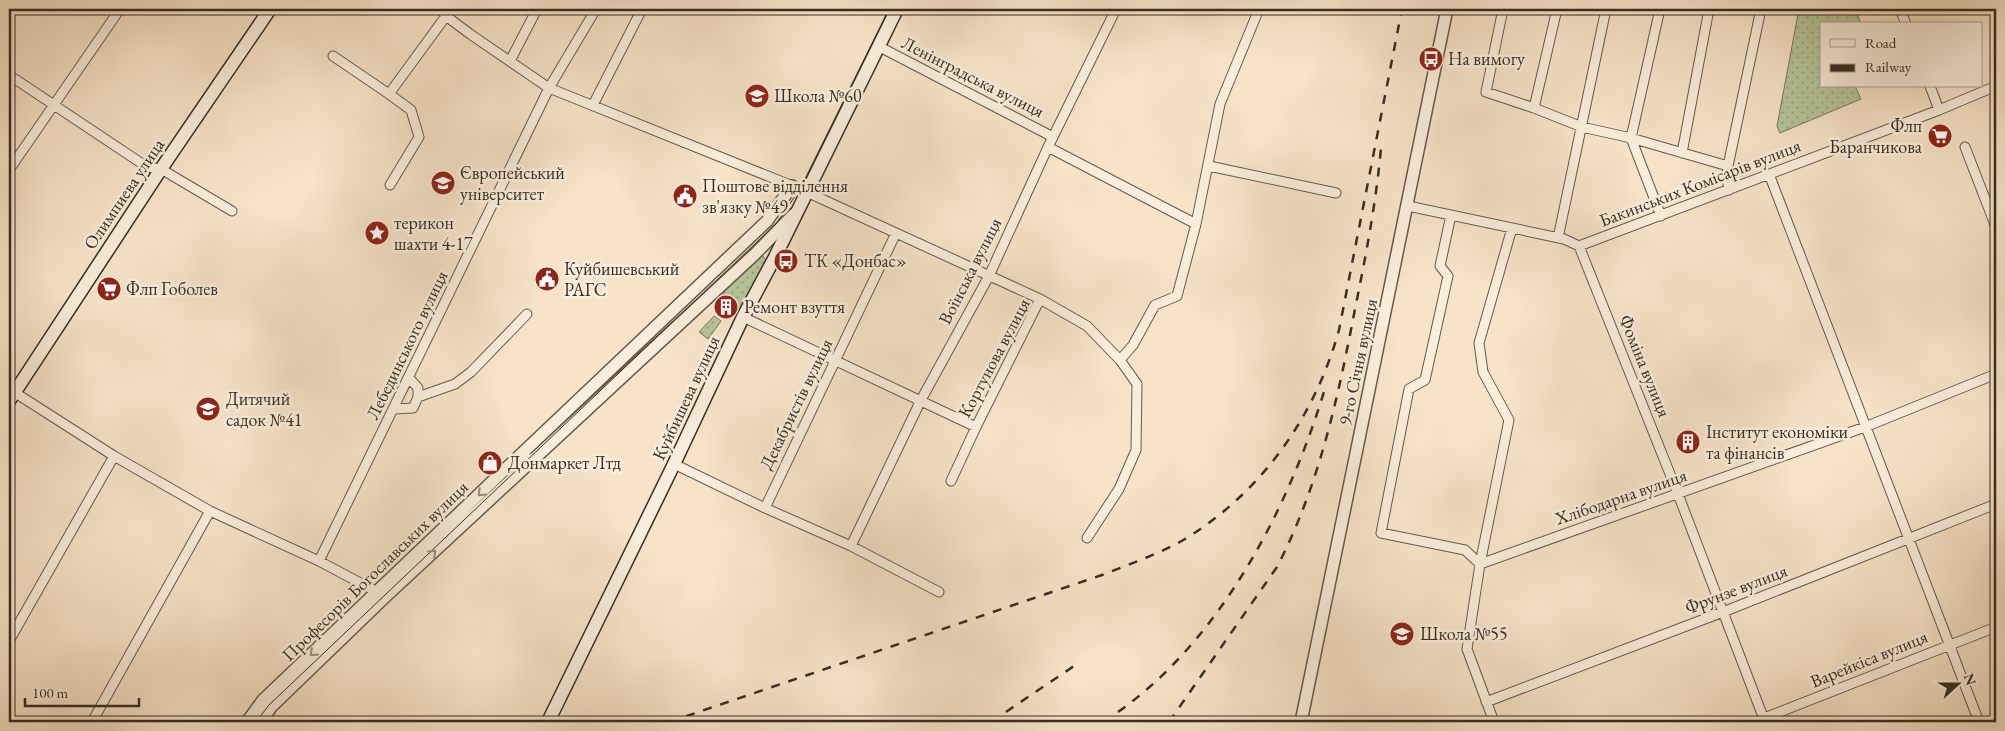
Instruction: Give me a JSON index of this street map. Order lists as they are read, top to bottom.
{
  "streets": {
    "main road": ["Олимпиева улица", "Куйбишева вулиця"],
    "street": [
      "Ленінградська вулиця",
      "Бакинських Комісарів вулиця",
      "Воїнська вулиця",
      "Лебединського вулиця",
      "Кортунова вулиця",
      "9-го Січня вулиця",
      "Фоміна вулиця",
      "Декабристів вулиця",
      "Хлібодарна вулиця",
      "Професорів Богославських вулиця",
      "Фрунзе вулиця",
      "Варейкіса вулиця"
    ]
  },
  "crossings": [
    ["Ленінградська вулиця", "Воїнська вулиця"],
    ["Ленінградська вулиця", "Куйбишева вулиця"],
    ["Бакинських Комісарів вулиця", "Фоміна вулиця"],
    ["Фоміна вулиця", "Хлібодарна вулиця"],
    ["Фоміна вулиця", "Фрунзе вулиця"],
    ["Фоміна вулиця", "Варейкіса вулиця"],
    ["Куйбишева вулиця", "Професорів Богославських вулиця"]
  ],
  "places": {
    "bus stop": ["На вимогу", "ТК «Донбас»"],
    "school or university": [
      "Школа №60",
      "Європейський університет",
      "Дитячий садок №41",
      "Школа №55"
    ],
    "supermarket": ["Флп Баранчикова", "Флп Гоболев"],
    "public building": ["Поштове відділення зв'язку №49", "Куйбишевський РАГС"],
    "place": ["терикон шахти 4-17"],
    "building": ["Ремонт взуття", "Інститут економіки та фінансів"],
    "shop": ["Донмаркет Лтд"]
  },
  "legend": ["Road", "Railway"],
  "scale_bar": "100 m",
  "north": "right"
}
